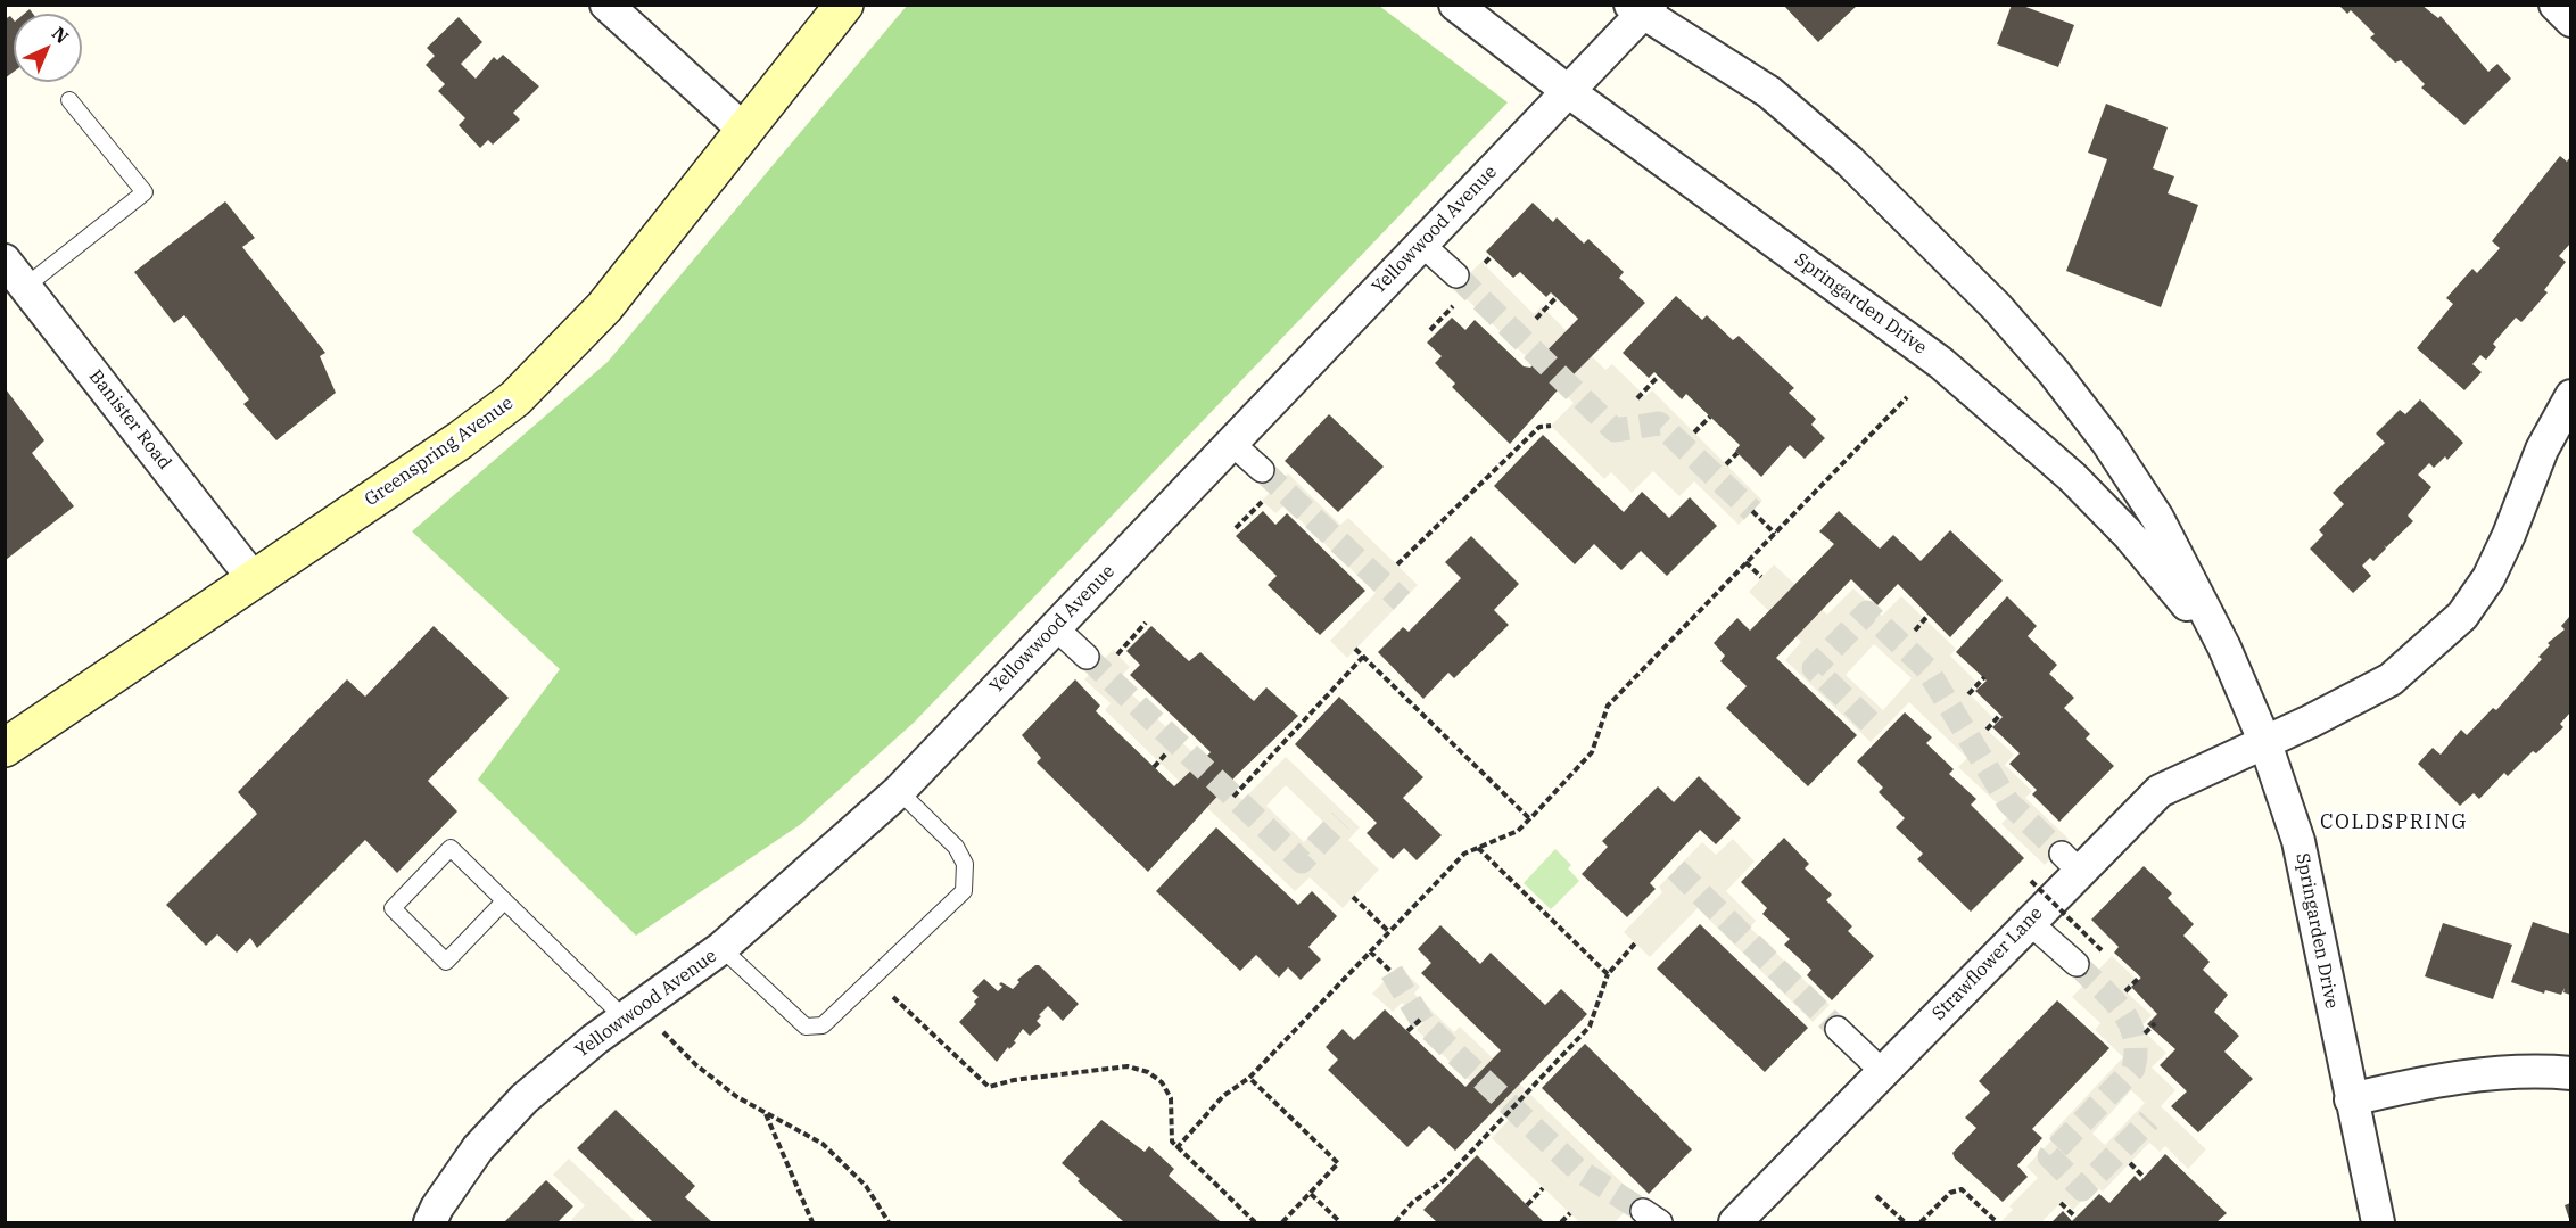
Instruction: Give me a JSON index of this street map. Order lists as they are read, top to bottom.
{
  "streets": {
    "main road": ["Greenspring Avenue"],
    "street": [
      "Yellowwood Avenue",
      "Springarden Drive",
      "Banister Road",
      "Strawflower Lane"
    ]
  },
  "crossings": [
    ["Yellowwood Avenue", "Springarden Drive"],
    ["Springarden Drive", "Strawflower Lane"],
    ["Banister Road", "Greenspring Avenue"]
  ],
  "districts": ["COLDSPRING"],
  "north": "top right"
}
